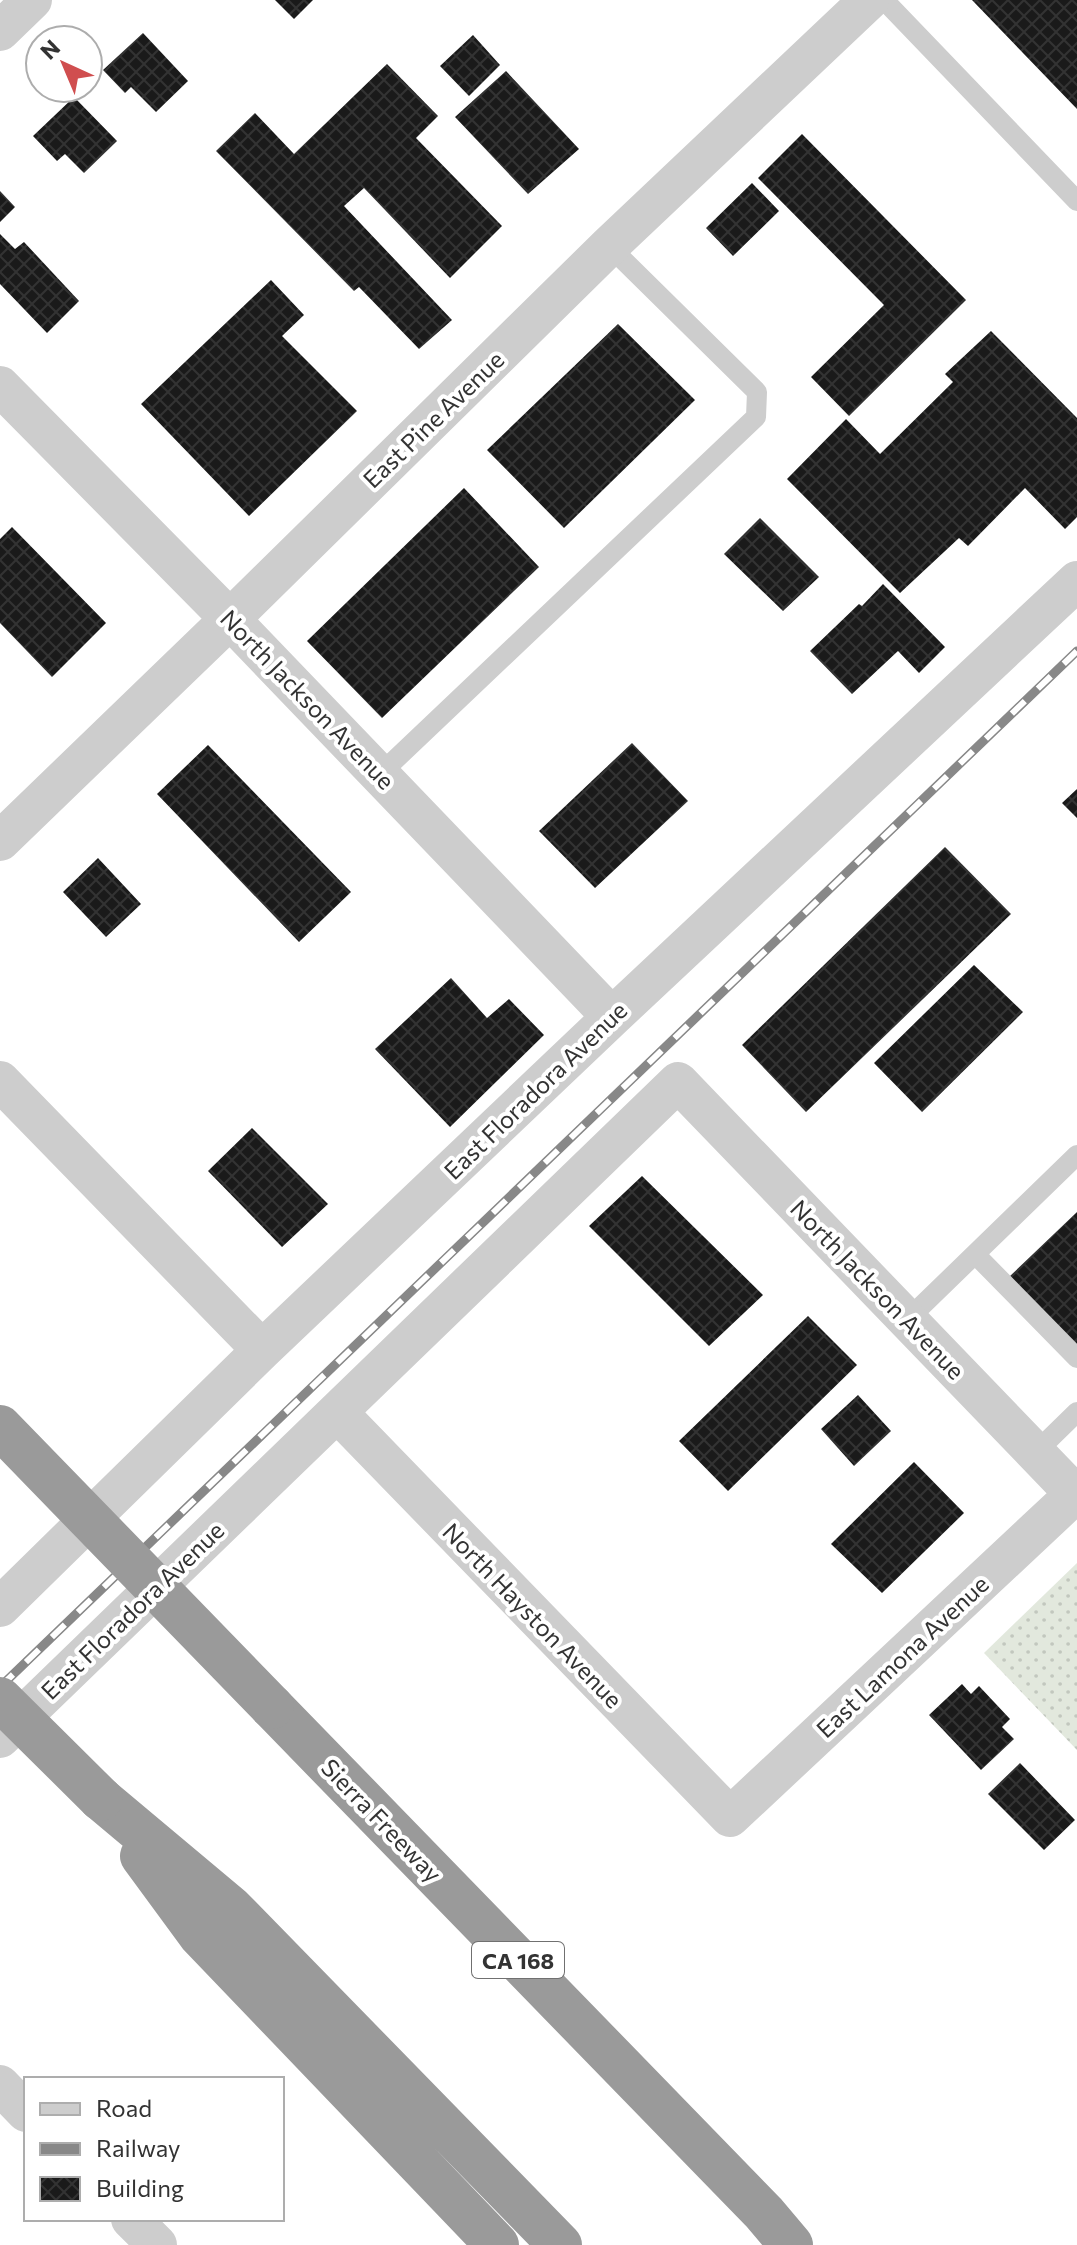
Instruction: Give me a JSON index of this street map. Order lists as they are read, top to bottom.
{
  "streets": {
    "highway": ["Sierra Freeway", "CA 168"],
    "street": [
      "East Pine Avenue",
      "North Jackson Avenue",
      "East Floradora Avenue",
      "North Hayston Avenue",
      "East Lamona Avenue"
    ]
  },
  "crossings": [
    ["East Pine Avenue", "North Jackson Avenue"],
    ["North Jackson Avenue", "East Floradora Avenue"],
    ["North Jackson Avenue", "East Lamona Avenue"],
    ["East Floradora Avenue", "North Hayston Avenue"],
    ["North Hayston Avenue", "East Lamona Avenue"]
  ],
  "legend": ["Road", "Railway", "Building"],
  "north": "top left"
}
